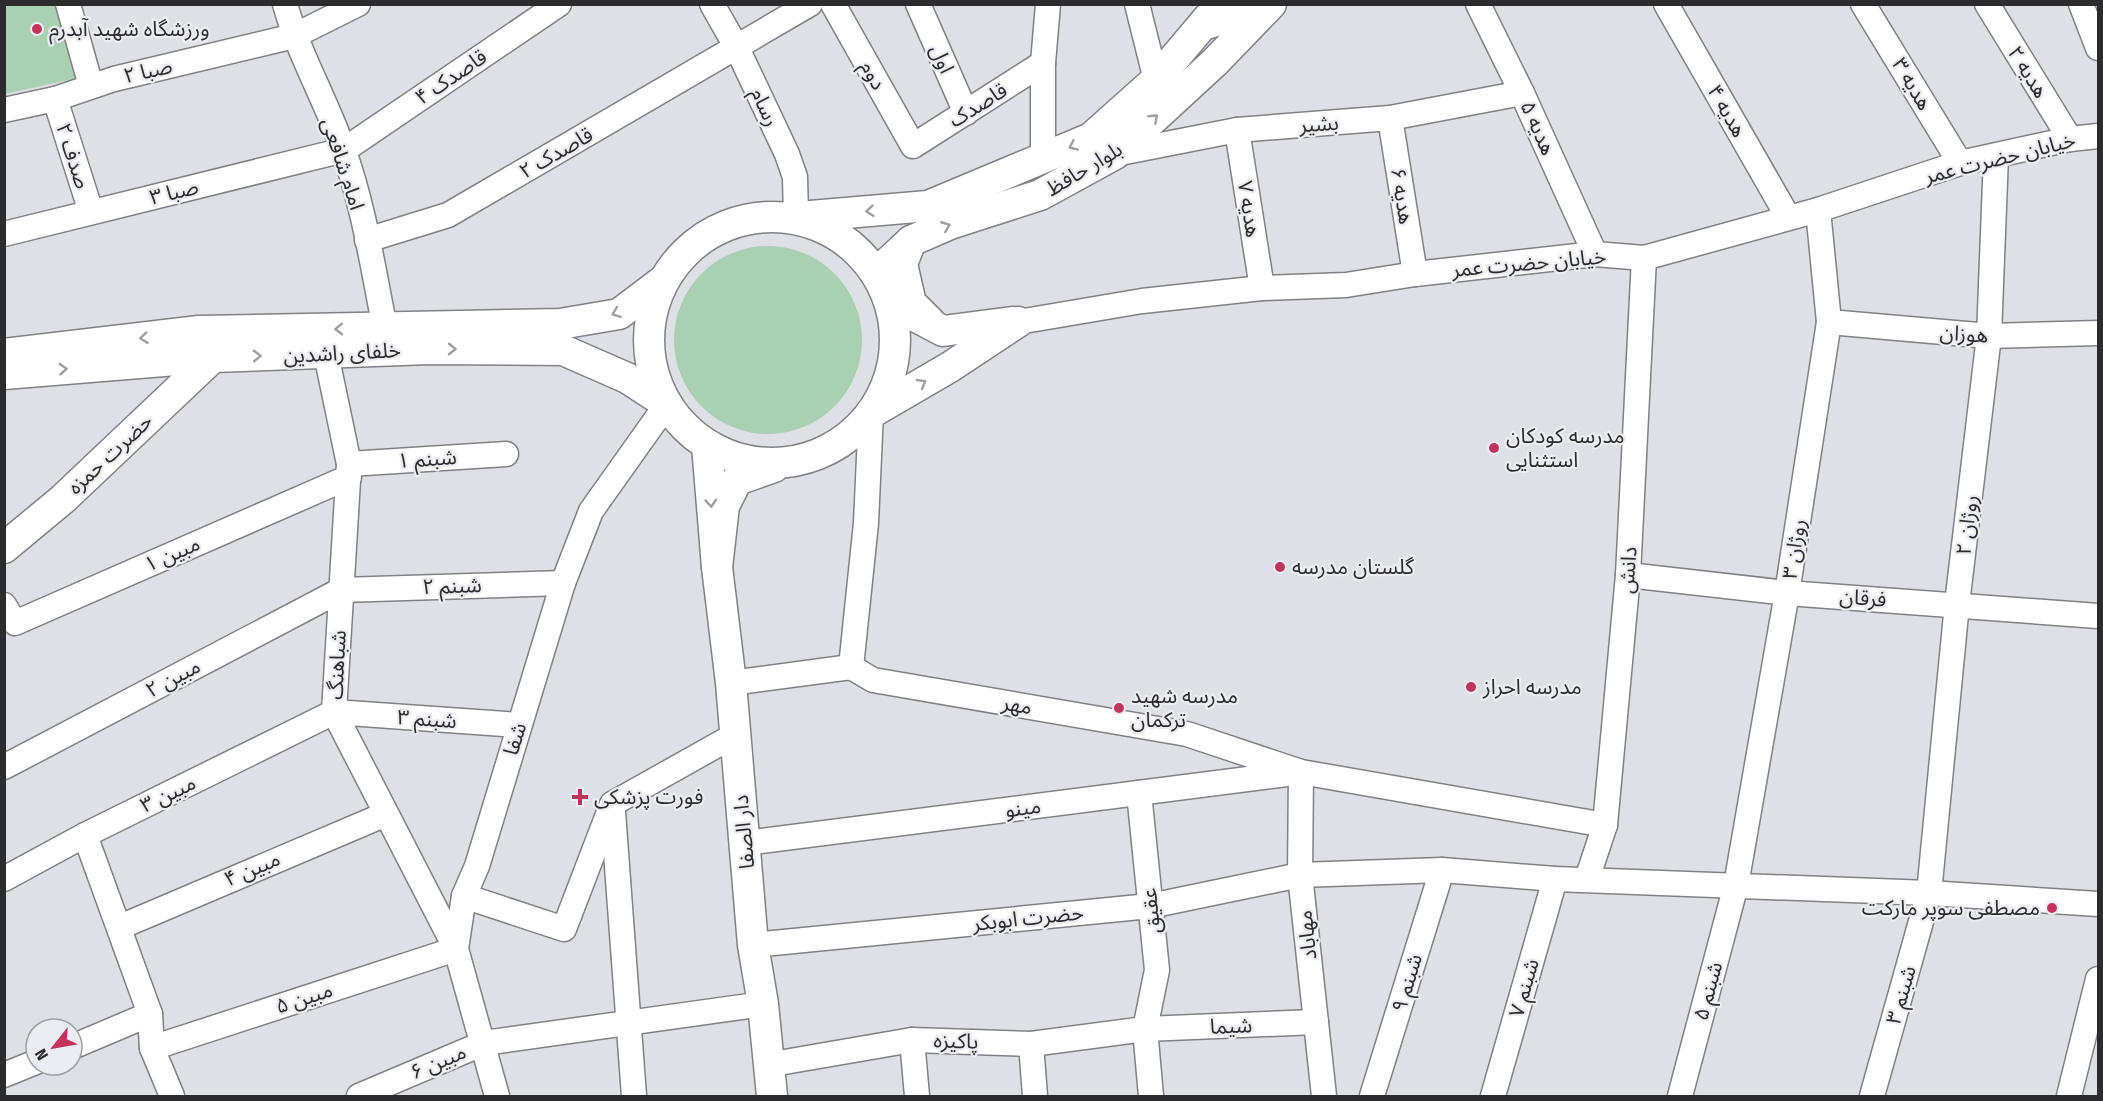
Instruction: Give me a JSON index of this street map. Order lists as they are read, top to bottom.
{
  "streets": {
    "main road": [
      "بلوار حافظ",
      "خلفای راشدین",
      "حضرت حمزه",
      "دار الصفا"
    ],
    "street": [
      "اول",
      "صبا ۲",
      "هدیه ۲",
      "دوم",
      "قاصدک ۴",
      "هدیه ۳",
      "قاصدک",
      "رسام",
      "هدیه ۴",
      "بشیر",
      "هدیه ۵",
      "قاصدک ۲",
      "صدف ۲",
      "خیابان حضرت عمر",
      "امام شافعی",
      "صبا ۳",
      "هدیه ۶",
      "هدیه ۷",
      "هوزان",
      "شبنم ۱",
      "روژان ۲",
      "روژان ۳",
      "مبین ۱",
      "دانش",
      "شبنم ۲",
      "فرقان",
      "شباهنگ",
      "مبین ۲",
      "مهر",
      "شبنم ۳",
      "شفا",
      "مبین ۳",
      "مینو",
      "مبین ۴",
      "عقیق",
      "حضرت ابوبکر",
      "مهاباد",
      "شبنم ۹",
      "شبنم ۷",
      "شبنم ۵",
      "مبین ۵",
      "شیما",
      "پاکیزه",
      "مبین ۶"
    ]
  },
  "crossings": [
    ["اول", "قاصدک"],
    ["صبا ۲", "صدف ۲"],
    ["صبا ۲", "امام شافعی"],
    ["هدیه ۲", "خیابان حضرت عمر"],
    ["دوم", "قاصدک"],
    ["قاصدک ۴", "امام شافعی"],
    ["قاصدک ۴", "صبا ۳"],
    ["هدیه ۳", "خیابان حضرت عمر"],
    ["رسام", "قاصدک ۲"],
    ["رسام", "بلوار حافظ"],
    ["هدیه ۴", "خیابان حضرت عمر"],
    ["بشیر", "هدیه ۵"],
    ["بشیر", "بلوار حافظ"],
    ["بشیر", "هدیه ۶"],
    ["بشیر", "هدیه ۷"],
    ["هدیه ۵", "خیابان حضرت عمر"],
    ["قاصدک ۲", "امام شافعی"],
    ["صدف ۲", "صبا ۳"],
    ["خیابان حضرت عمر", "هدیه ۶"],
    ["خیابان حضرت عمر", "هدیه ۷"],
    ["خیابان حضرت عمر", "روژان ۲"],
    ["خیابان حضرت عمر", "روژان ۳"],
    ["خیابان حضرت عمر", "دانش"],
    ["امام شافعی", "صبا ۳"],
    ["امام شافعی", "خلفای راشدین"],
    ["بلوار حافظ", "خلفای راشدین"],
    ["هوزان", "روژان ۲"],
    ["هوزان", "روژان ۳"],
    ["خلفای راشدین", "حضرت حمزه"],
    ["خلفای راشدین", "شباهنگ"],
    ["خلفای راشدین", "شفا"],
    ["شبنم ۱", "مبین ۱"],
    ["شبنم ۱", "شباهنگ"],
    ["روژان ۲", "فرقان"],
    ["روژان ۲", "شبنم ۳"],
    ["روژان ۲", "حضرت ابوبکر"],
    ["روژان ۳", "فرقان"],
    ["روژان ۳", "حضرت ابوبکر"],
    ["روژان ۳", "شبنم ۵"],
    ["مبین ۱", "شباهنگ"],
    ["دانش", "فرقان"],
    ["دانش", "حضرت ابوبکر"],
    ["شبنم ۲", "شباهنگ"],
    ["شبنم ۲", "مبین ۲"],
    ["شبنم ۲", "شفا"],
    ["شباهنگ", "مبین ۲"],
    ["شباهنگ", "شبنم ۳"],
    ["شباهنگ", "شفا"],
    ["شباهنگ", "مبین ۳"],
    ["شباهنگ", "مبین ۴"],
    ["شباهنگ", "مبین ۵"],
    ["مهر", "مینو"],
    ["مهر", "مهاباد"],
    ["شبنم ۳", "شفا"],
    ["شبنم ۳", "مبین ۳"],
    ["شبنم ۳", "حضرت ابوبکر"],
    ["شفا", "مبین ۵"],
    ["شفا", "مبین ۶"],
    ["مینو", "دار الصفا"],
    ["مینو", "عقیق"],
    ["مینو", "مهاباد"],
    ["دار الصفا", "حضرت ابوبکر"],
    ["دار الصفا", "پاکیزه"],
    ["دار الصفا", "مبین ۶"],
    ["عقیق", "حضرت ابوبکر"],
    ["عقیق", "شیما"],
    ["عقیق", "پاکیزه"],
    ["حضرت ابوبکر", "مهاباد"],
    ["حضرت ابوبکر", "شبنم ۹"],
    ["حضرت ابوبکر", "شبنم ۷"],
    ["حضرت ابوبکر", "شبنم ۵"],
    ["مهاباد", "شیما"],
    ["شیما", "پاکیزه"]
  ],
  "places": {
    "other": [
      "ورزشگاه شهید آبدرم",
      "مدرسه کودکان استثنایی",
      "گلستان مدرسه",
      "مدرسه احراز",
      "مدرسه شهید ترکمان",
      "مصطفی سوپر مارکت"
    ],
    "health": ["فورت پزشکی"]
  },
  "north": "bottom left"
}
